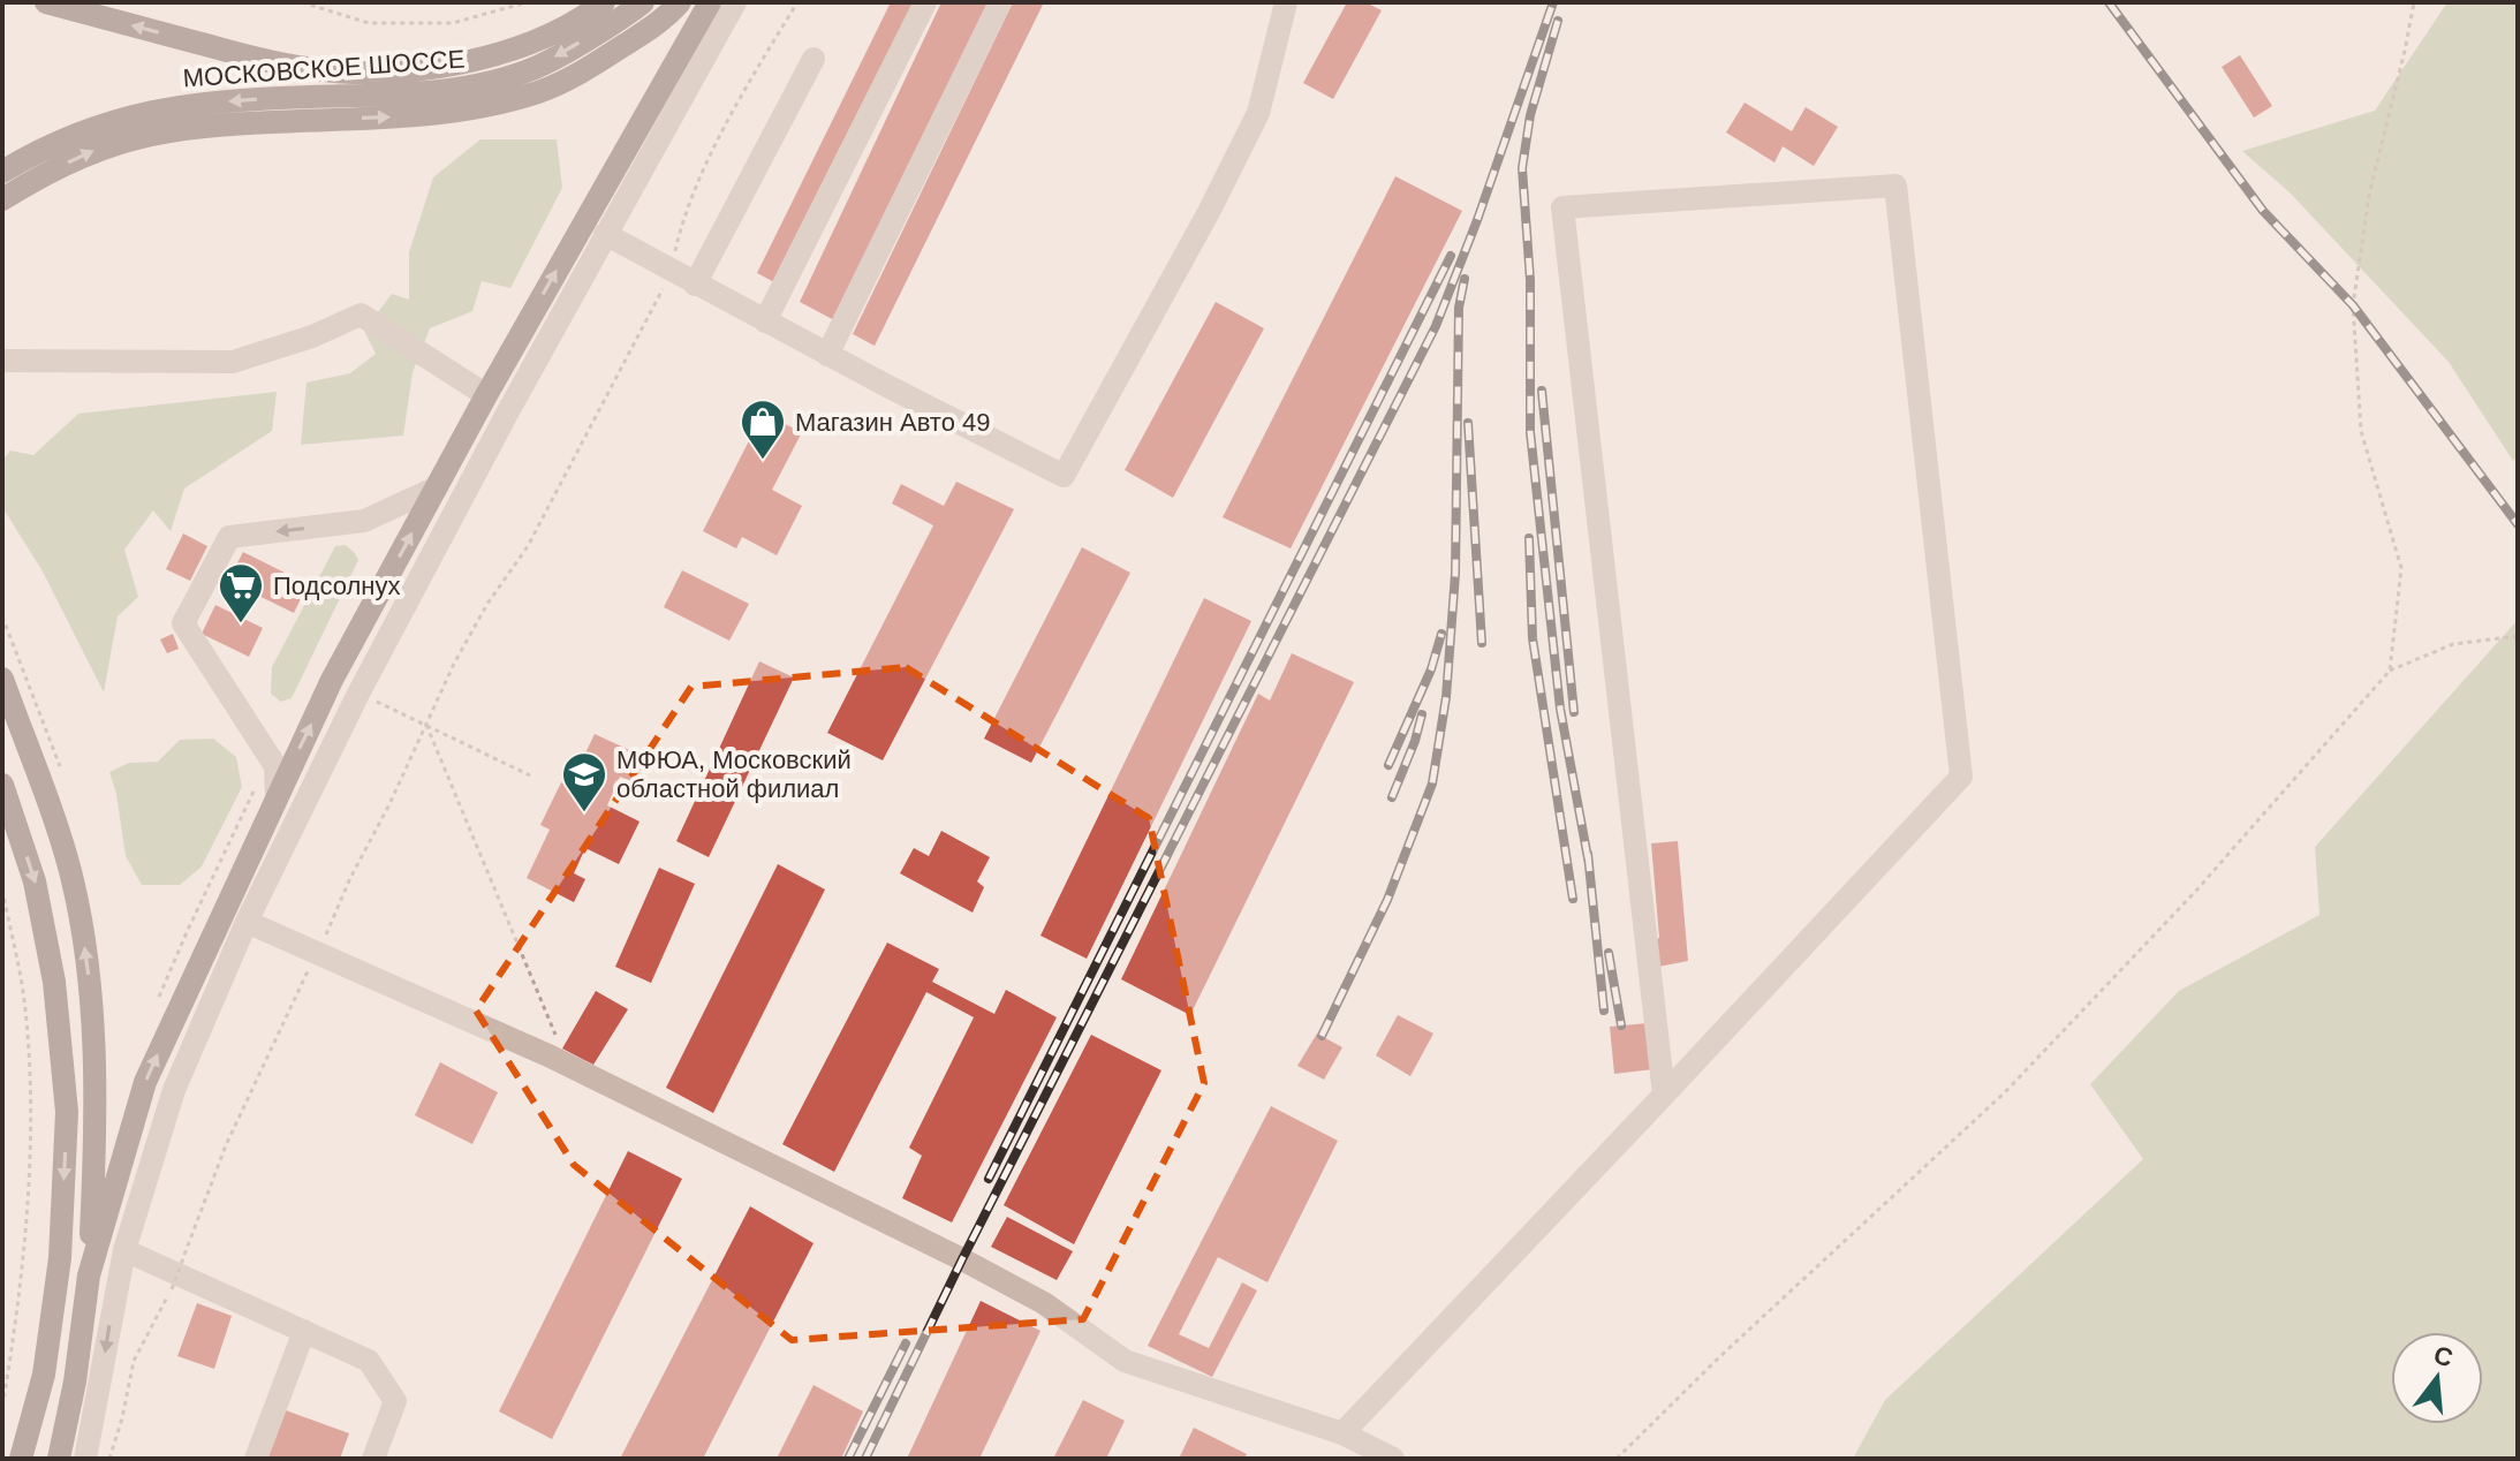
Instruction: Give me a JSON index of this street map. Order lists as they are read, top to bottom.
{
  "streets": {
    "main road": ["МОСКОВСКОЕ ШОССЕ"]
  },
  "places": {
    "shop": ["Магазин Авто 49"],
    "supermarket": ["Подсолнух"],
    "school or university": ["МФЮА, Московский областной филиал"]
  },
  "north": "top"
}
